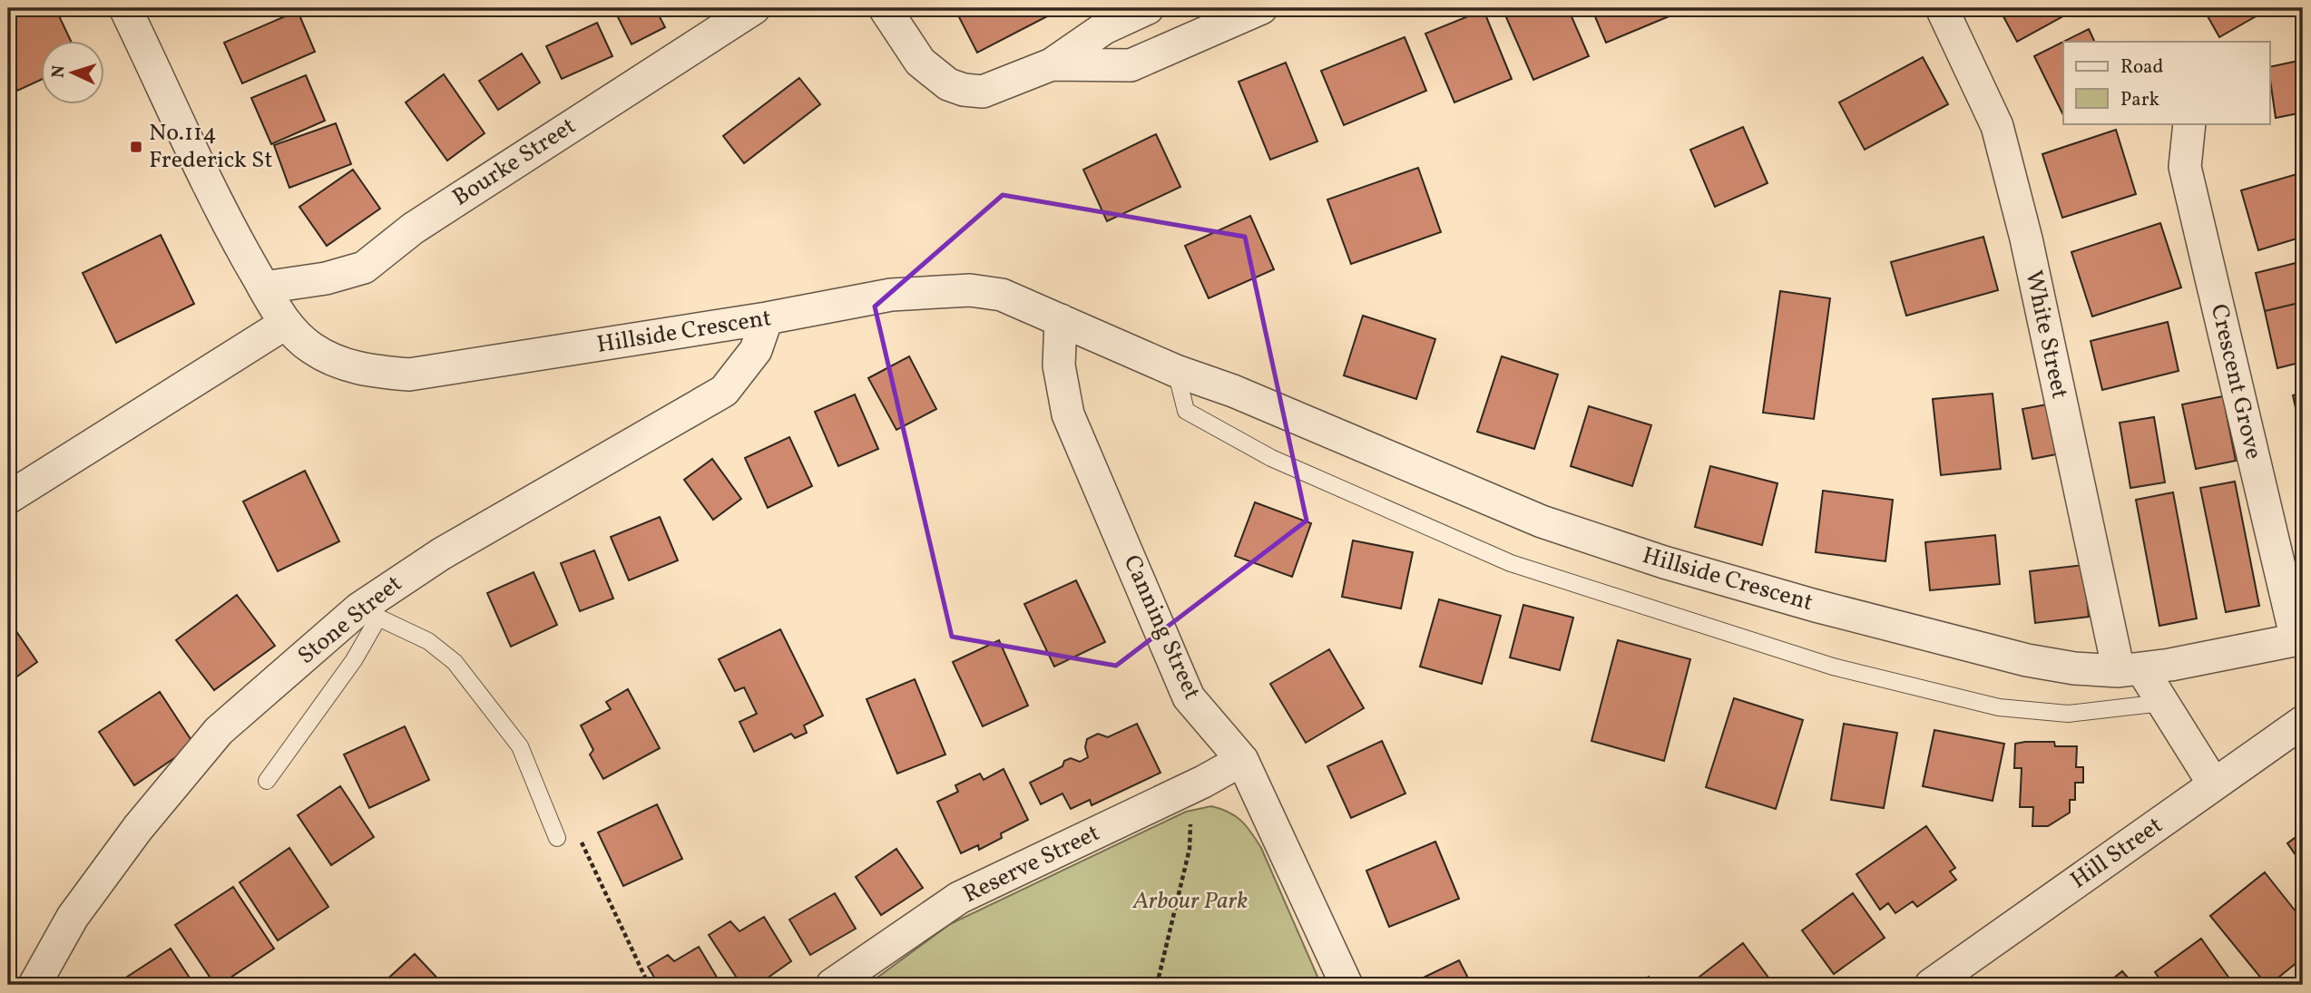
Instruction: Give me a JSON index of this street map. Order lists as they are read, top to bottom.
{
  "streets": {
    "street": [
      "Bourke Street",
      "Hillside Crescent",
      "White Street",
      "Crescent Grove",
      "Stone Street",
      "Canning Street",
      "Hill Street",
      "Reserve Street"
    ]
  },
  "crossings": [
    ["Bourke Street", "Hillside Crescent"],
    ["Hillside Crescent", "White Street"],
    ["Hillside Crescent", "Crescent Grove"],
    ["Hillside Crescent", "Stone Street"],
    ["Hillside Crescent", "Canning Street"],
    ["White Street", "Hill Street"],
    ["Canning Street", "Reserve Street"]
  ],
  "parks": ["Arbour Park"],
  "places": {
    "transit": ["No.114 Frederick St"]
  },
  "legend": ["Road", "Park"],
  "north": "left"
}
